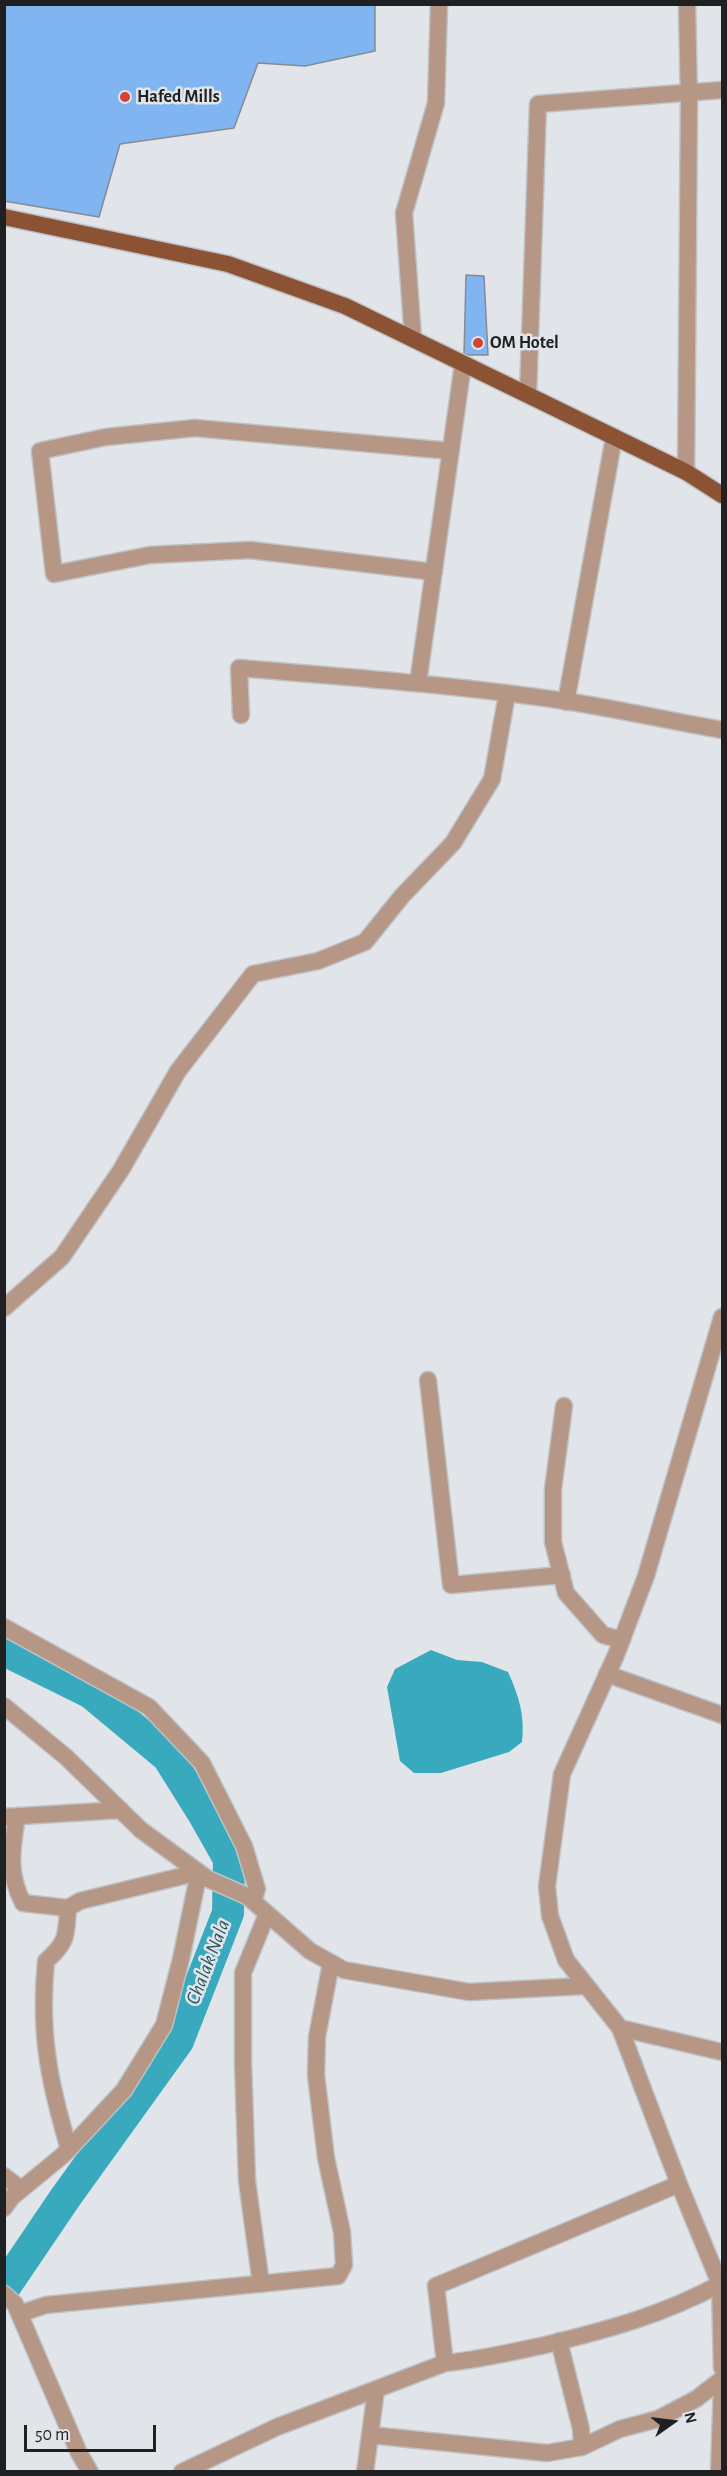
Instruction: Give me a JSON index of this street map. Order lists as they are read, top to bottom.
{
  "water": ["Chalak Nala"],
  "places": ["Hafed Mills", "OM Hotel"],
  "scale_bar": "50 m",
  "north": "right"
}
